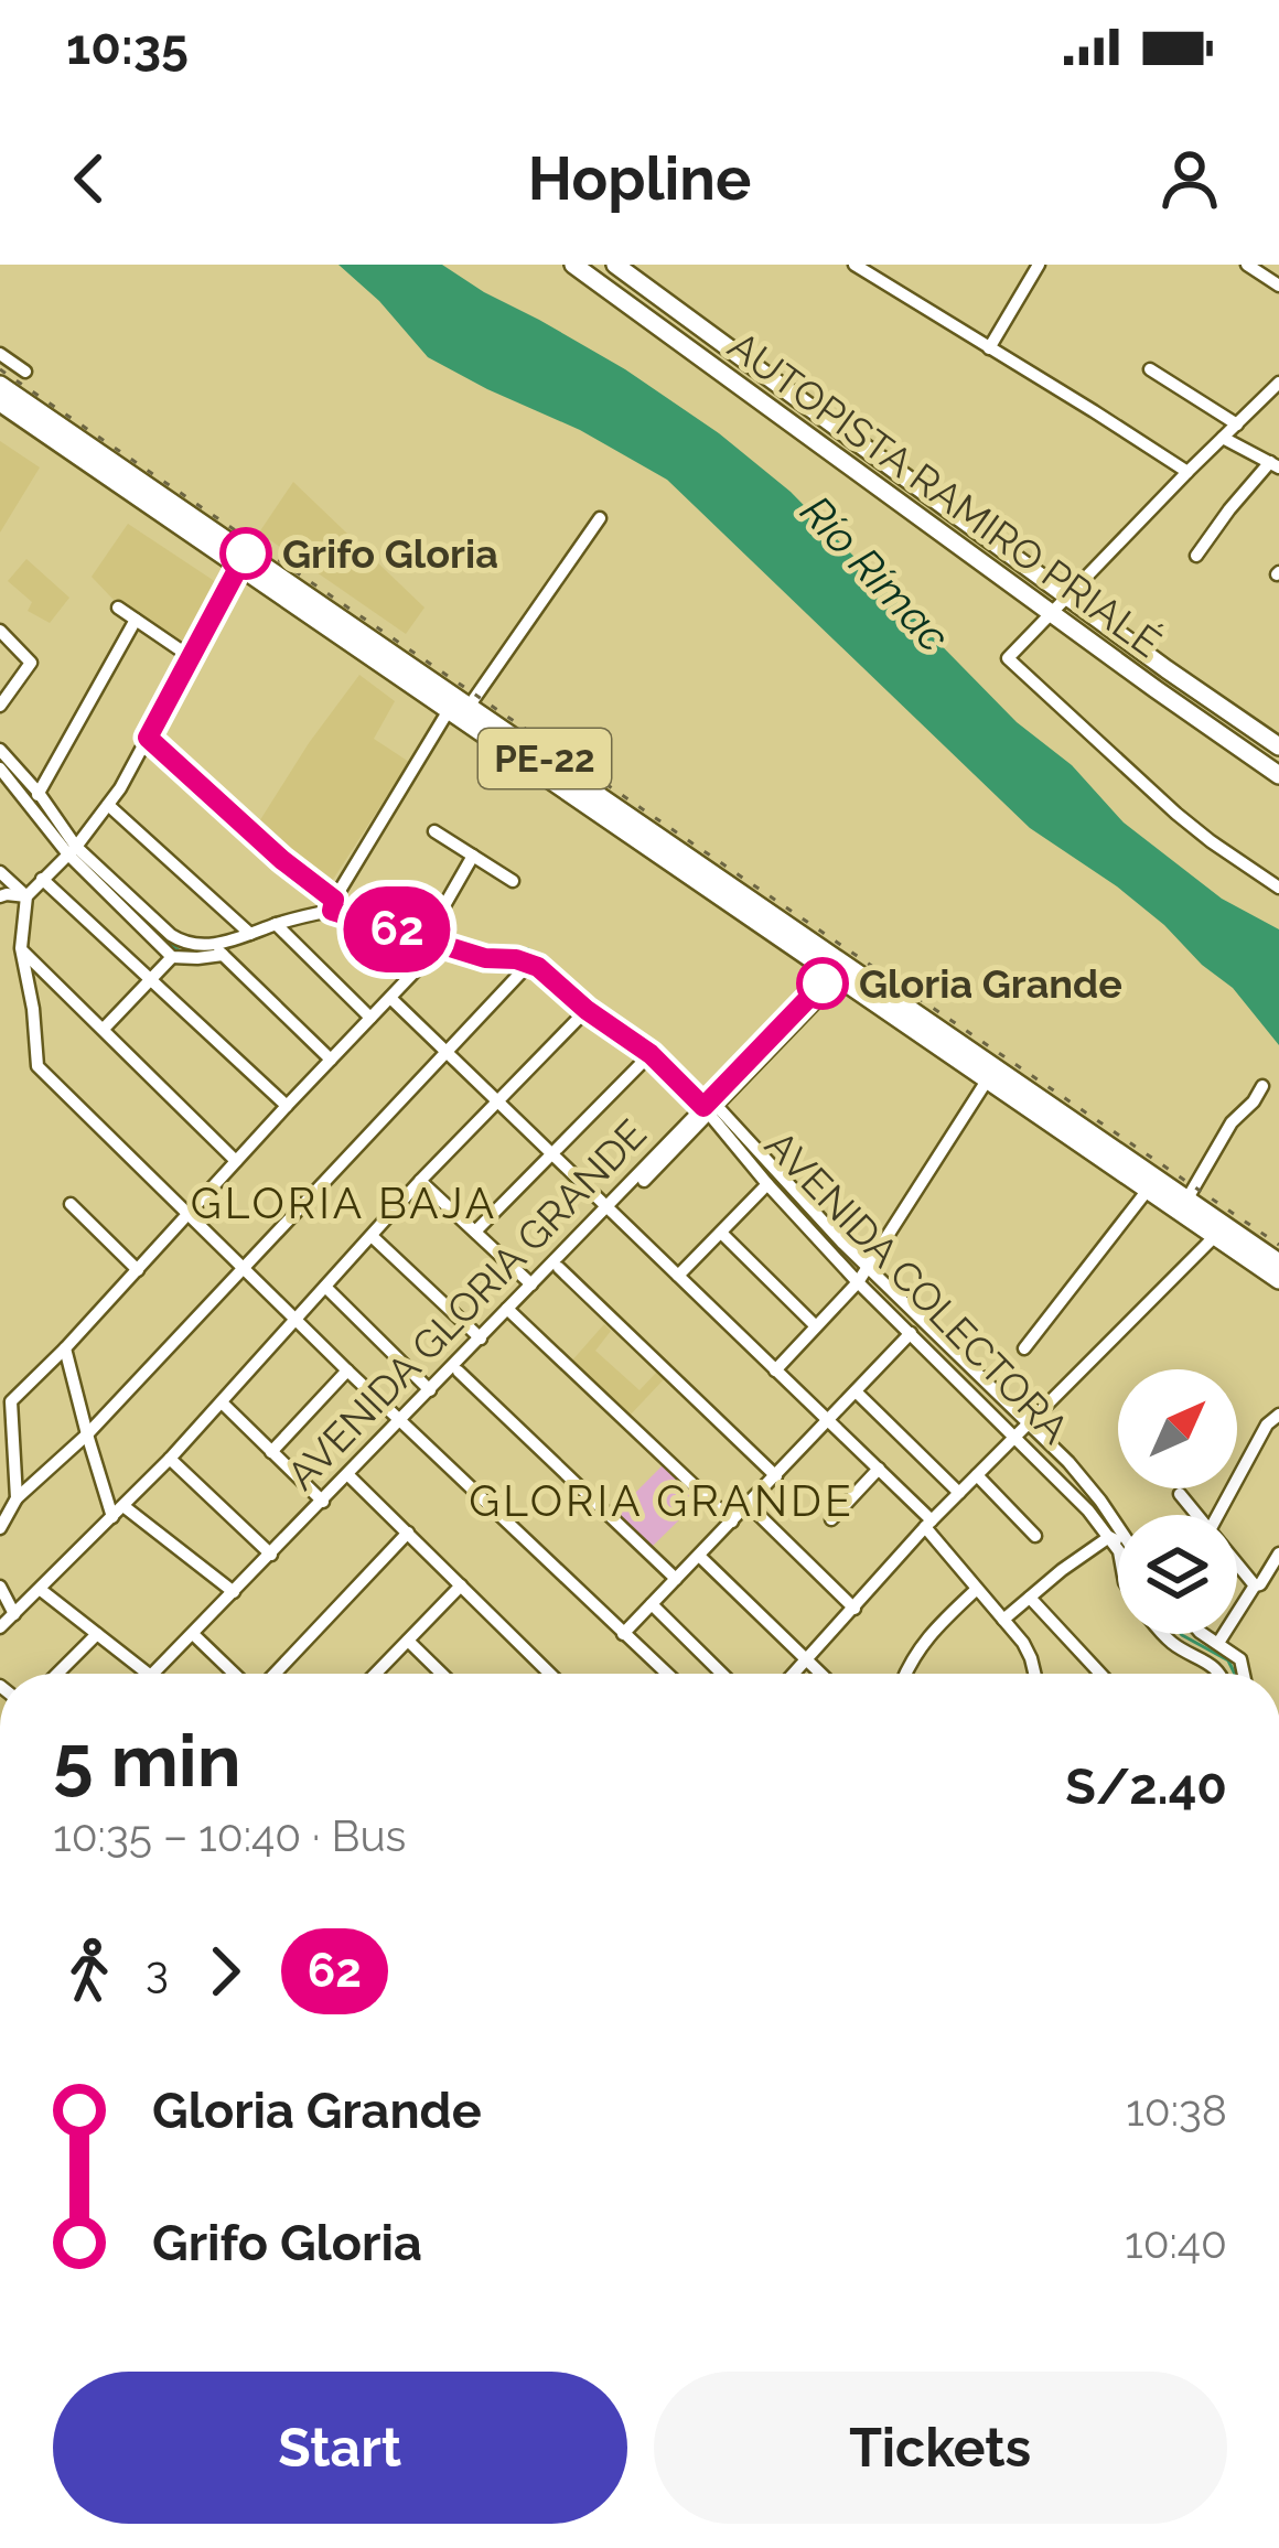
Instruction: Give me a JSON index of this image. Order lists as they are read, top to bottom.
{
  "streets": {
    "highway": ["AUTOPISTA RAMIRO PRIALÉ", "PE-22"],
    "street": ["AVENIDA COLECTORA", "AVENIDA GLORIA GRANDE"]
  },
  "crossings": [
    ["PE-22", "AVENIDA GLORIA GRANDE"],
    ["AVENIDA COLECTORA", "AVENIDA GLORIA GRANDE"]
  ],
  "districts": ["GLORIA BAJA", "GLORIA GRANDE"],
  "water": ["Río Rímac"],
  "places": ["Grifo Gloria", "Gloria Grande"],
  "lines": ["bus line 62"],
  "north": "top right",
  "page": {
    "status": "10:35",
    "header": "Hopline",
    "on_map": "62",
    "heading": ["5 min", "10:35 – 10:40 · Bus", "S/2.40"],
    "legs": ["3", "62"],
    "list": [
      {
        "name": "Gloria Grande",
        "value": "10:38"
      },
      {
        "name": "Grifo Gloria",
        "value": "10:40"
      }
    ],
    "buttons": ["Start", "Tickets"]
  }
}
